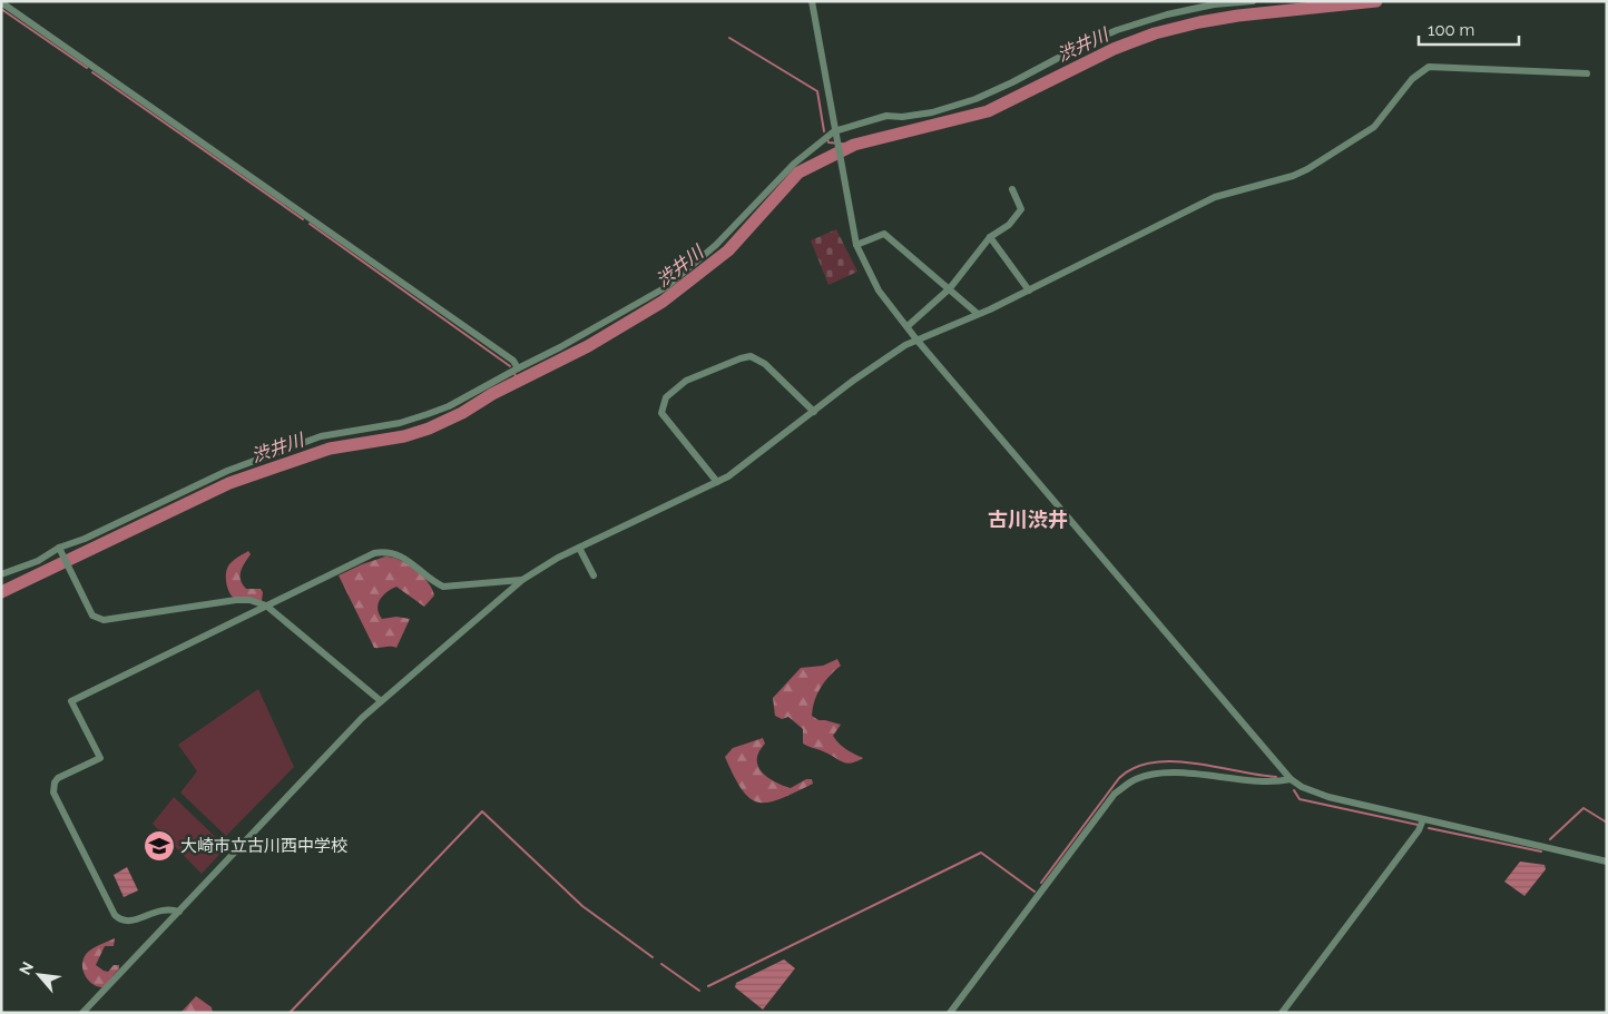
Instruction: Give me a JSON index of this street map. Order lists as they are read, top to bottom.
{
  "districts": ["古川渋井"],
  "water": ["渋井川"],
  "places": {
    "school or university": ["大崎市立古川西中学校"]
  },
  "scale_bar": "100 m",
  "north": "top left"
}
